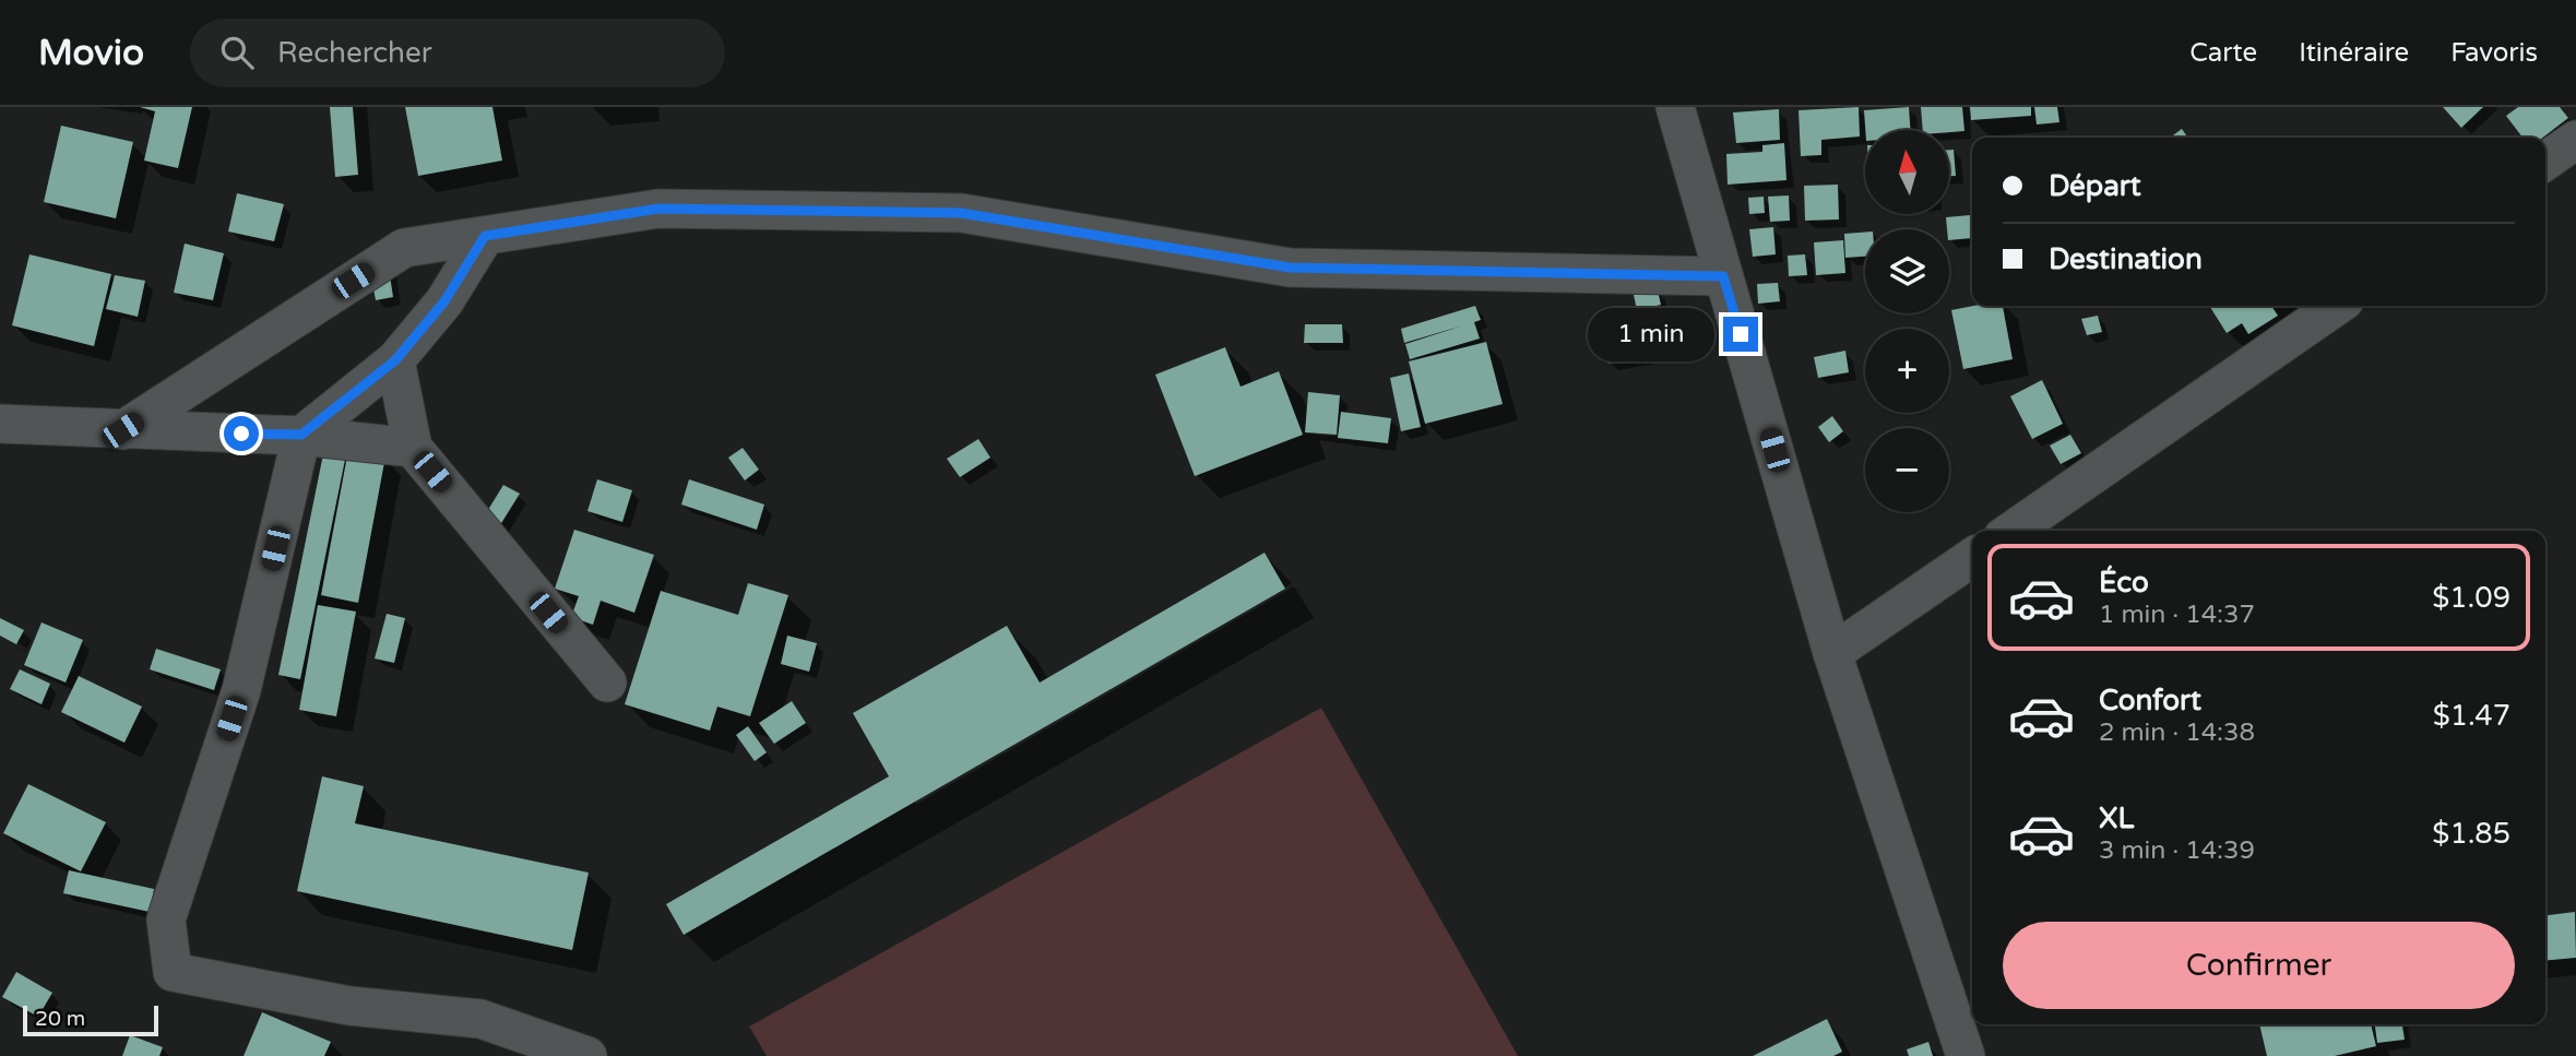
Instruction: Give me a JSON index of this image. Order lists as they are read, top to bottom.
{
  "scale_bar": "20 m",
  "north": "top",
  "page": {
    "header": "Movio",
    "search": "Rechercher",
    "nav": ["Carte", "Itinéraire", "Favoris"],
    "map_buttons": ["+", "−"],
    "banner": ["Départ", "Destination"],
    "bubble": "1 min",
    "list": [
      {
        "name": "Éco",
        "note": "1 min · 14:37",
        "value": "$1.09"
      },
      {
        "name": "Confort",
        "note": "2 min · 14:38",
        "value": "$1.47"
      },
      {
        "name": "XL",
        "note": "3 min · 14:39",
        "value": "$1.85"
      }
    ],
    "buttons": "Confirmer",
    "scale": "20 m"
  }
}
